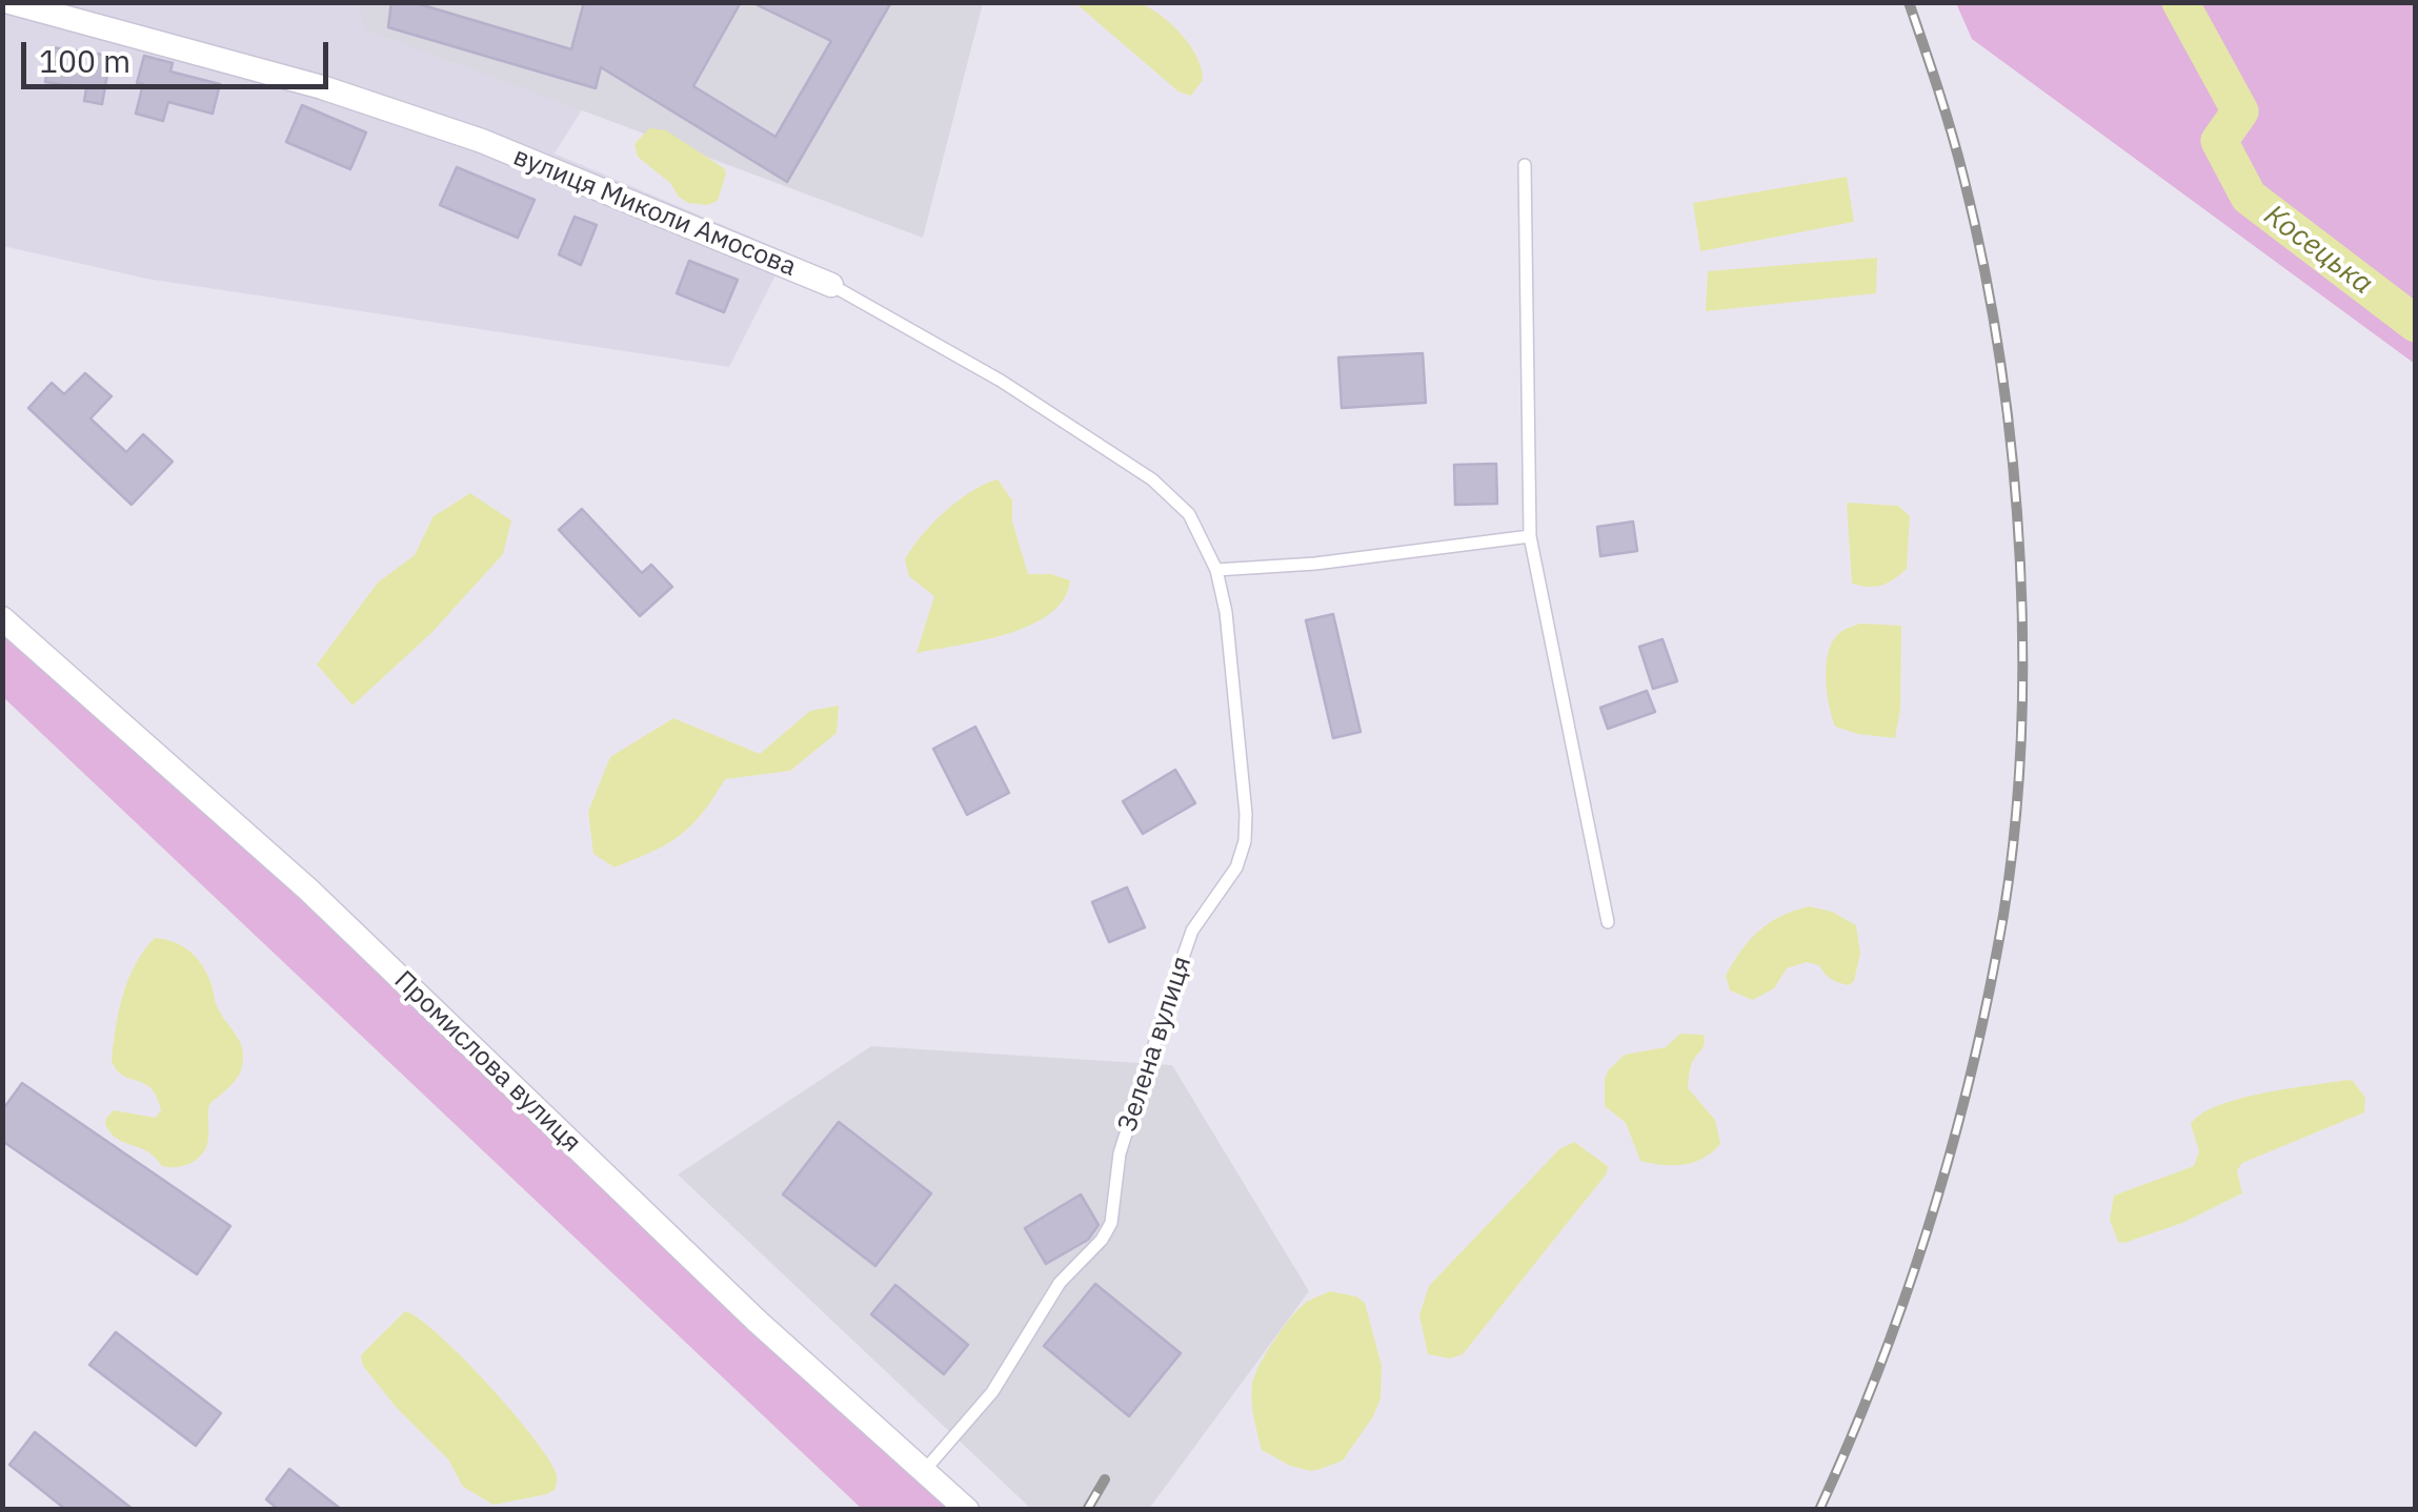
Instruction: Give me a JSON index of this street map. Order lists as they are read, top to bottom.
{
  "streets": {
    "street": ["вулиця Миколи Амосова", "Промислова вулиця"],
    "lane": ["Зелена вулиця"]
  },
  "crossings": [
    ["вулиця Миколи Амосова", "Зелена вулиця"],
    ["Зелена вулиця", "Промислова вулиця"]
  ],
  "water": ["Косецька"],
  "scale_bar": "100 m"
}
